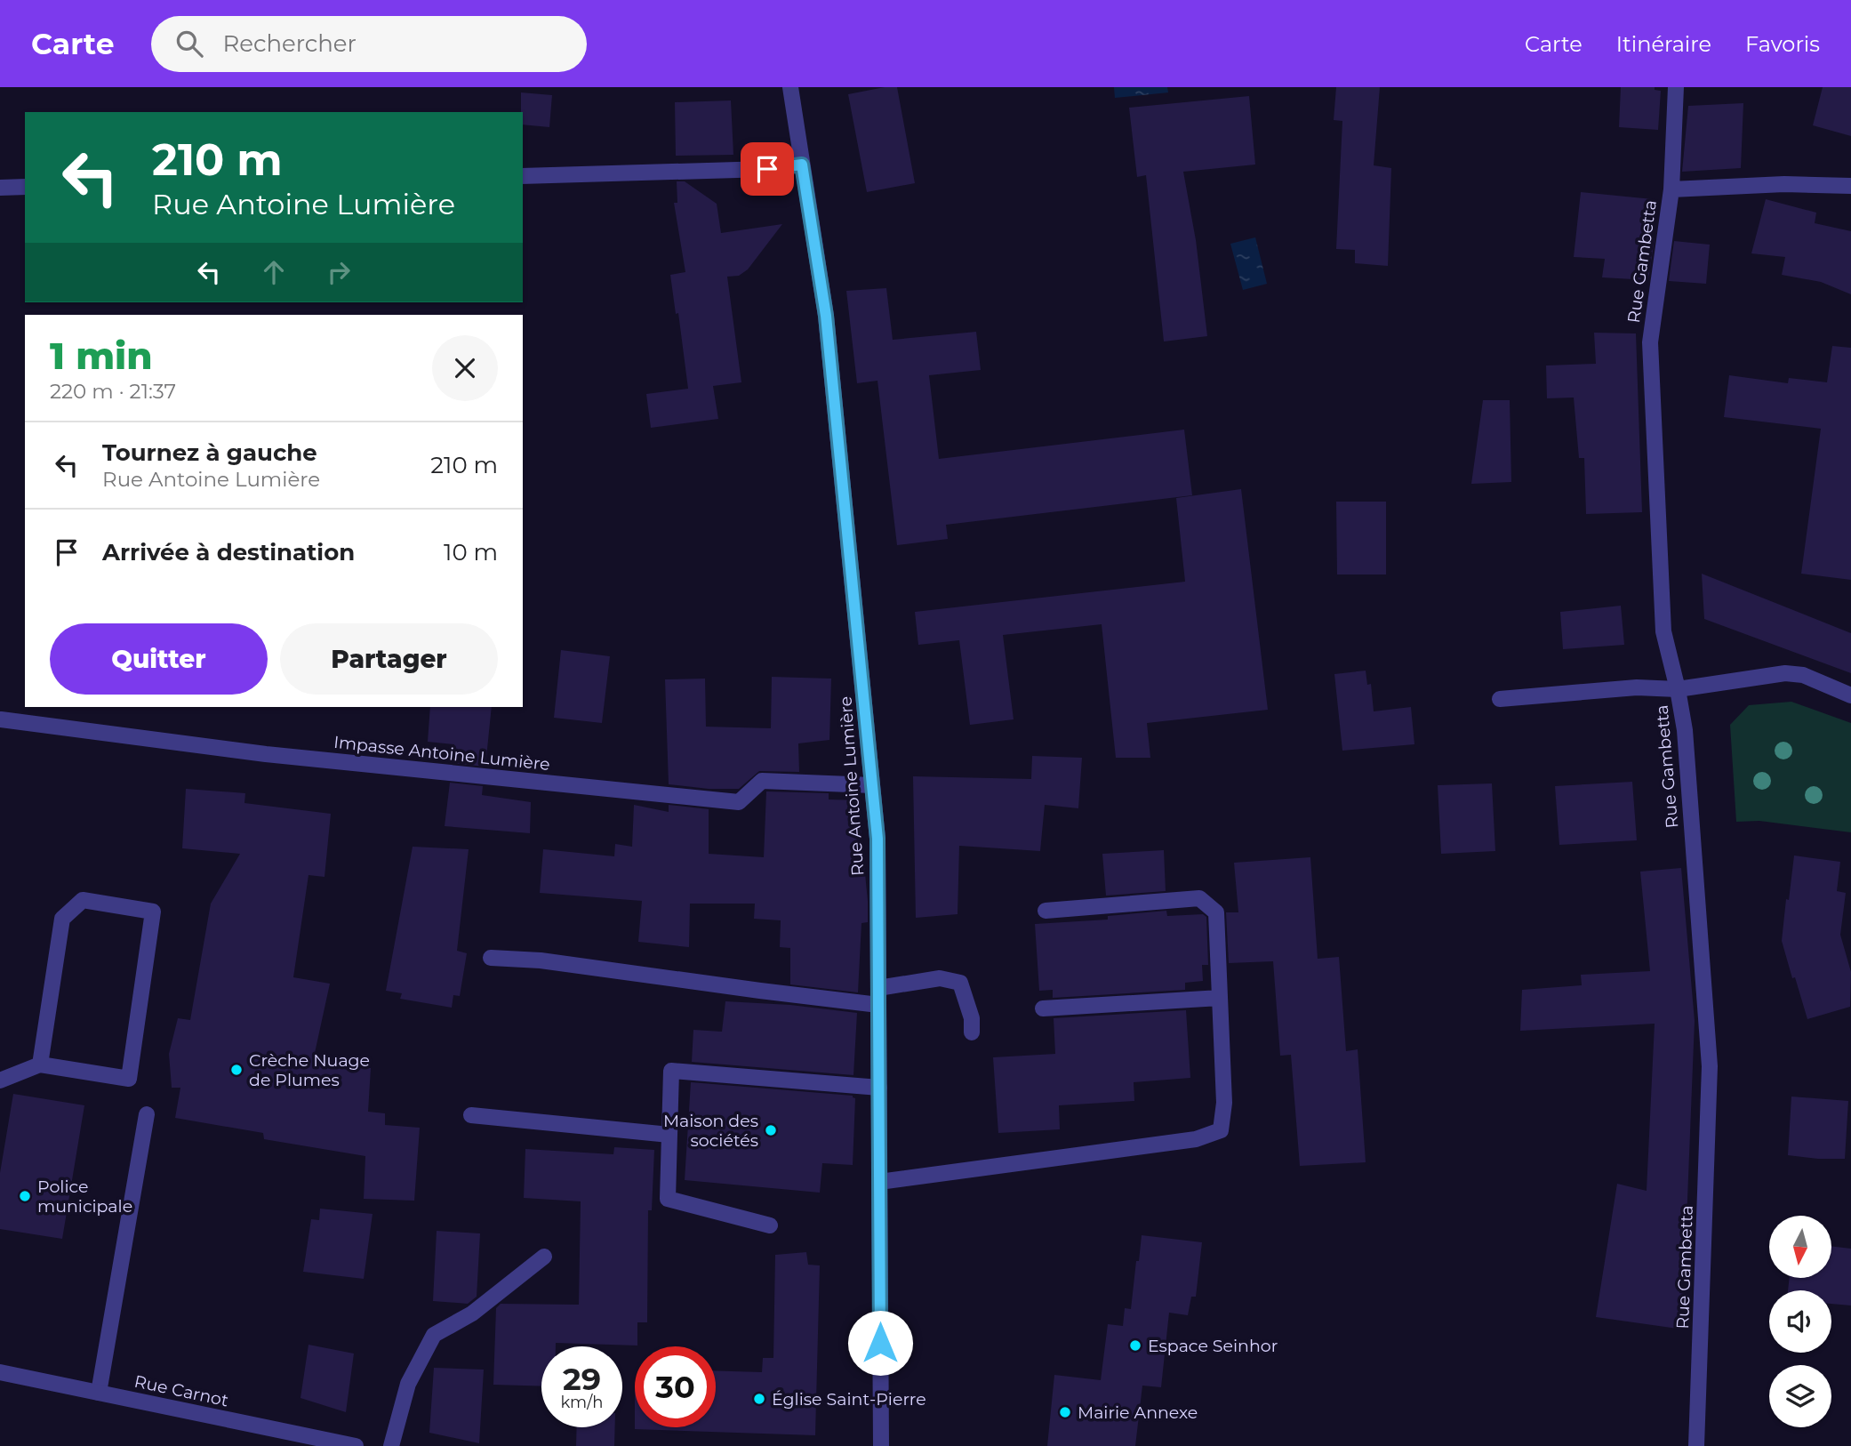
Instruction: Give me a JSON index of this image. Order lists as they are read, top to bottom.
{
  "streets": {
    "street": [
      "Rue Gambetta",
      "Impasse Antoine Lumière",
      "Rue Antoine Lumière",
      "Rue Carnot"
    ]
  },
  "crossings": [
    ["Impasse Antoine Lumière", "Rue Antoine Lumière"]
  ],
  "places": [
    "Crèche Nuage de Plumes",
    "Maison des sociétés",
    "Police municipale",
    "Espace Seinhor",
    "Église Saint-Pierre",
    "Mairie Annexe"
  ],
  "north": "bottom",
  "page": {
    "header": "Carte",
    "search": "Rechercher",
    "nav": ["Carte", "Itinéraire", "Favoris"],
    "turn": ["210 m", "Rue Antoine Lumière"],
    "heading": ["1 min", "220 m · 21:37"],
    "list": [
      {
        "name": "Tournez à gauche",
        "note": "Rue Antoine Lumière",
        "value": "210 m"
      },
      {
        "name": "Arrivée à destination",
        "value": "10 m"
      }
    ],
    "buttons": ["Quitter", "Partager"],
    "speed": "29 km/h",
    "limit": "30"
  }
}
